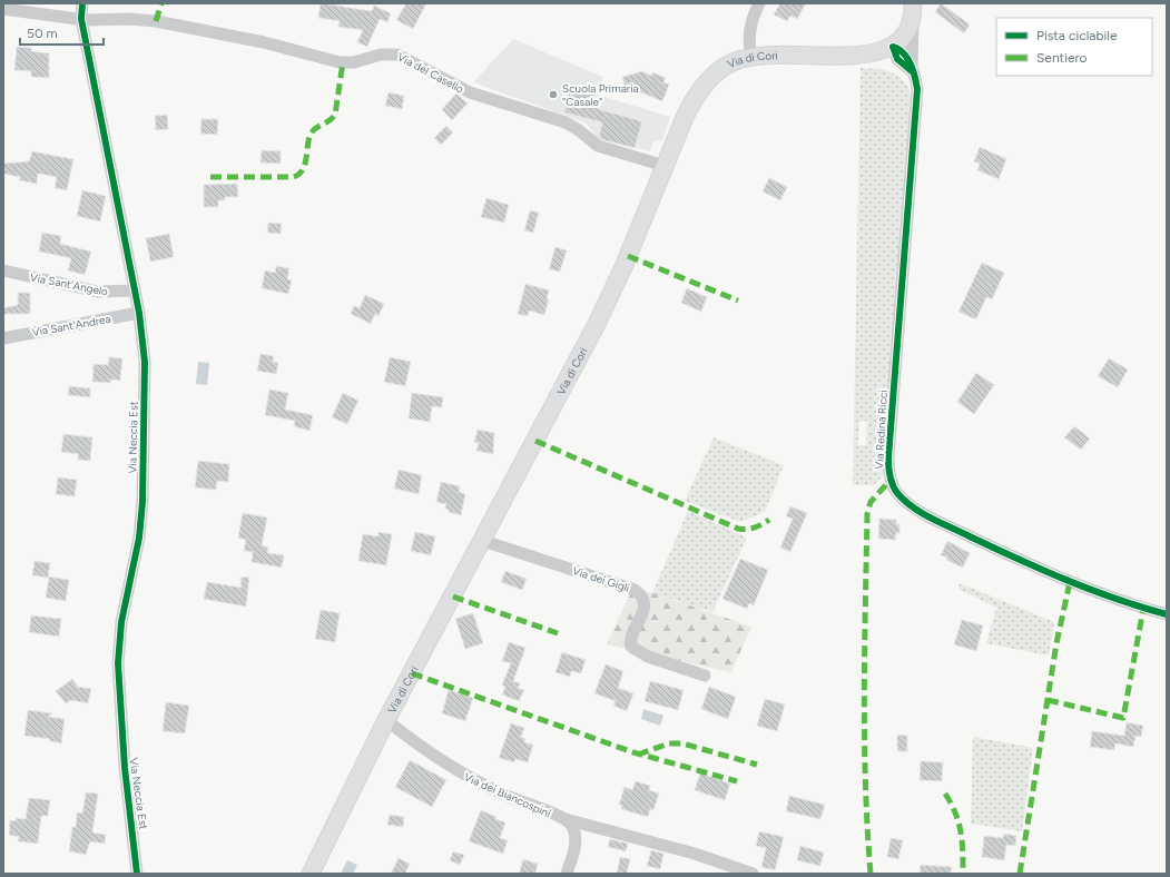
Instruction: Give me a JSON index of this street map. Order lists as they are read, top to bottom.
{
  "streets": {
    "main road": ["Via di Cori"],
    "street": [
      "Via del Casello",
      "Via Sant'Angelo",
      "Via Sant'Andrea",
      "Via Redina Ricci",
      "Via Neccia Est",
      "Via dei Gigli",
      "Via dei Biancospini"
    ]
  },
  "crossings": [
    ["Via di Cori", "Via del Casello"],
    ["Via di Cori", "Via dei Gigli"],
    ["Via di Cori", "Via dei Biancospini"],
    ["Via del Casello", "Via Neccia Est"],
    ["Via Sant'Angelo", "Via Neccia Est"],
    ["Via Sant'Andrea", "Via Neccia Est"]
  ],
  "places": ["Scuola Primaria \"Casale\""],
  "legend": ["Pista ciclabile", "Sentiero"],
  "scale_bar": "50 m"
}
